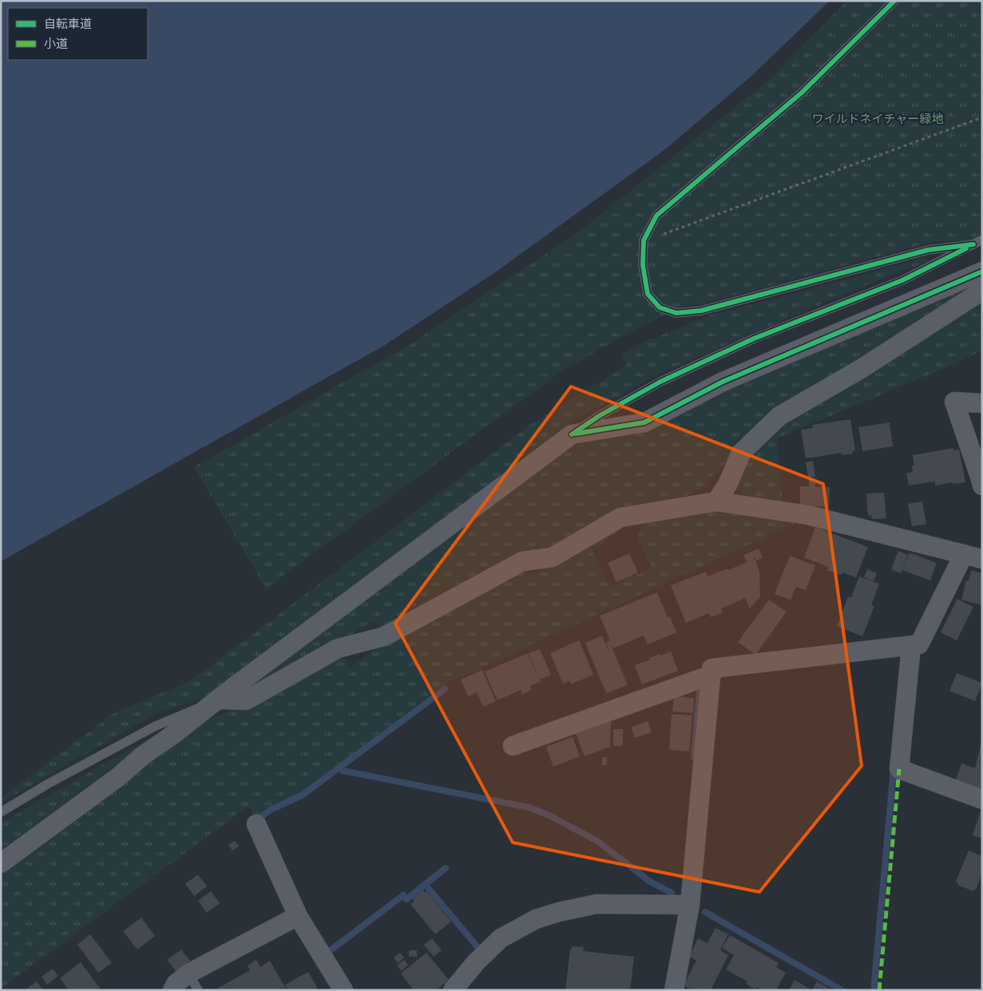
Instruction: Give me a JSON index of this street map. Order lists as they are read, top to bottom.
{
  "parks": ["ワイルドネイチャー緑地"],
  "legend": ["自転車道", "小道"]
}
